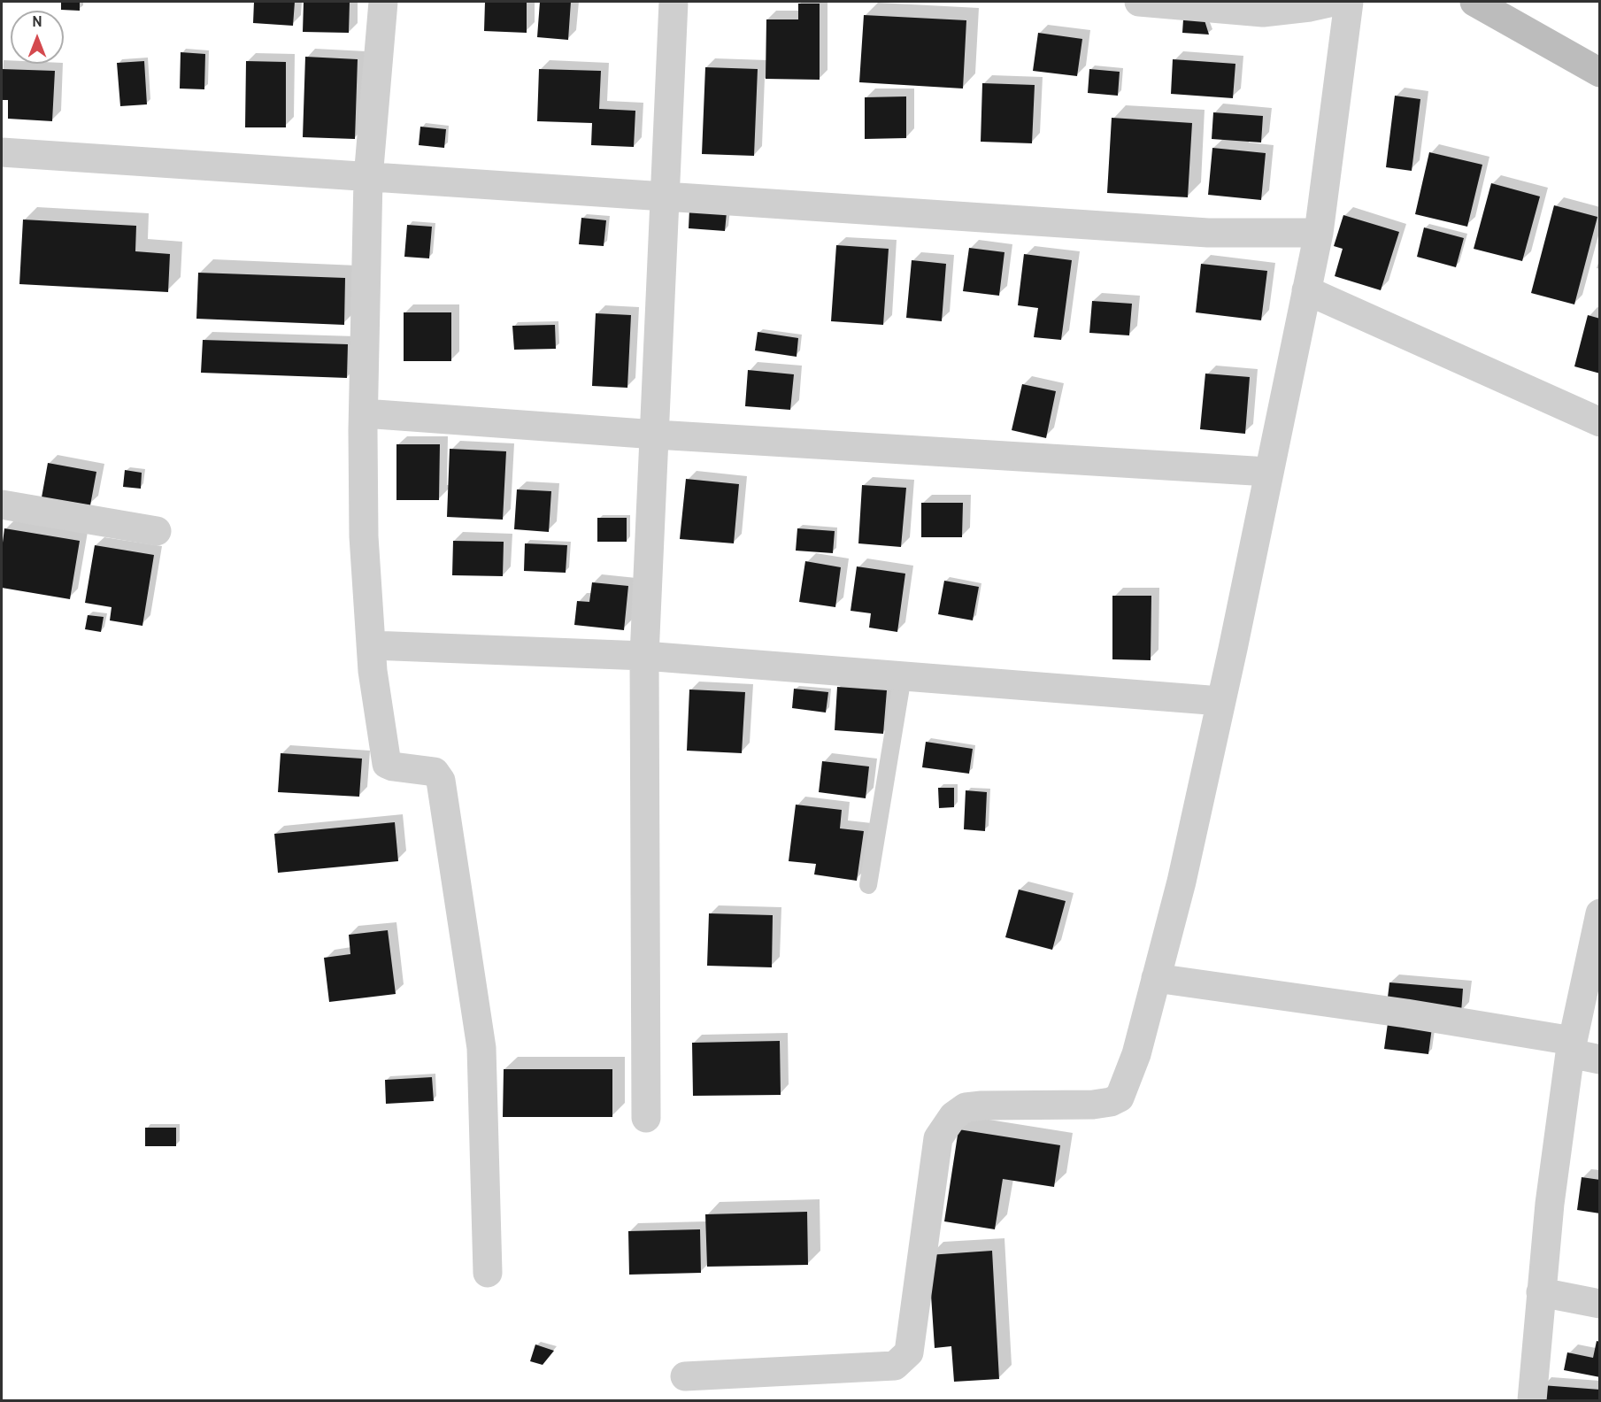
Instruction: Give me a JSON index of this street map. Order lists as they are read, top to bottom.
{
  "north": "top"
}
